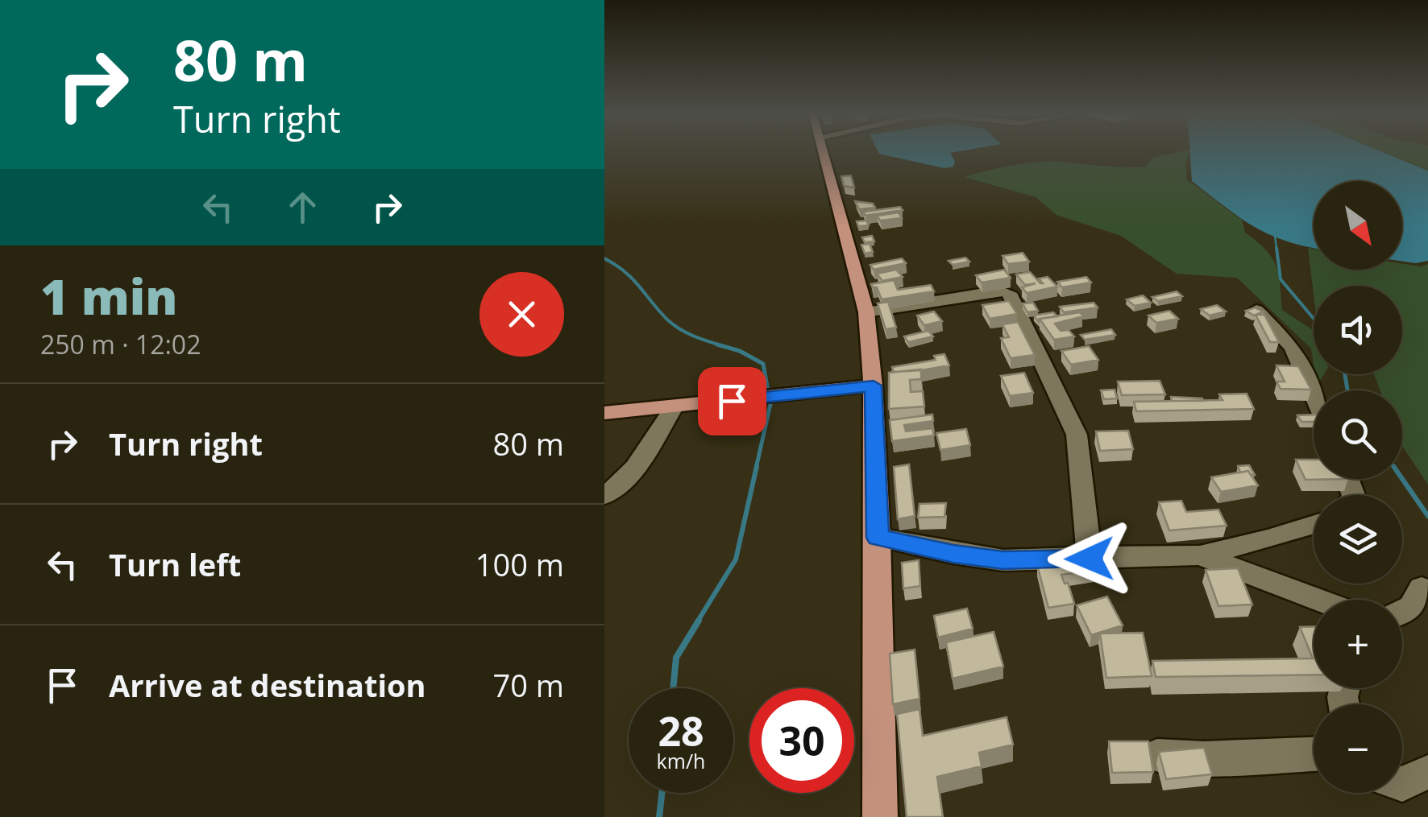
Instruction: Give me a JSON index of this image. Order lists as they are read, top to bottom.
{
  "north": "bottom right",
  "page": {
    "turn": ["80 m", "Turn right"],
    "map_buttons": ["+", "−"],
    "heading": ["1 min", "250 m · 12:02"],
    "list": [
      {
        "name": "Turn right",
        "value": "80 m"
      },
      {
        "name": "Turn left",
        "value": "100 m"
      },
      {
        "name": "Arrive at destination",
        "value": "70 m"
      }
    ],
    "speed": "28 km/h",
    "limit": "30"
  }
}
